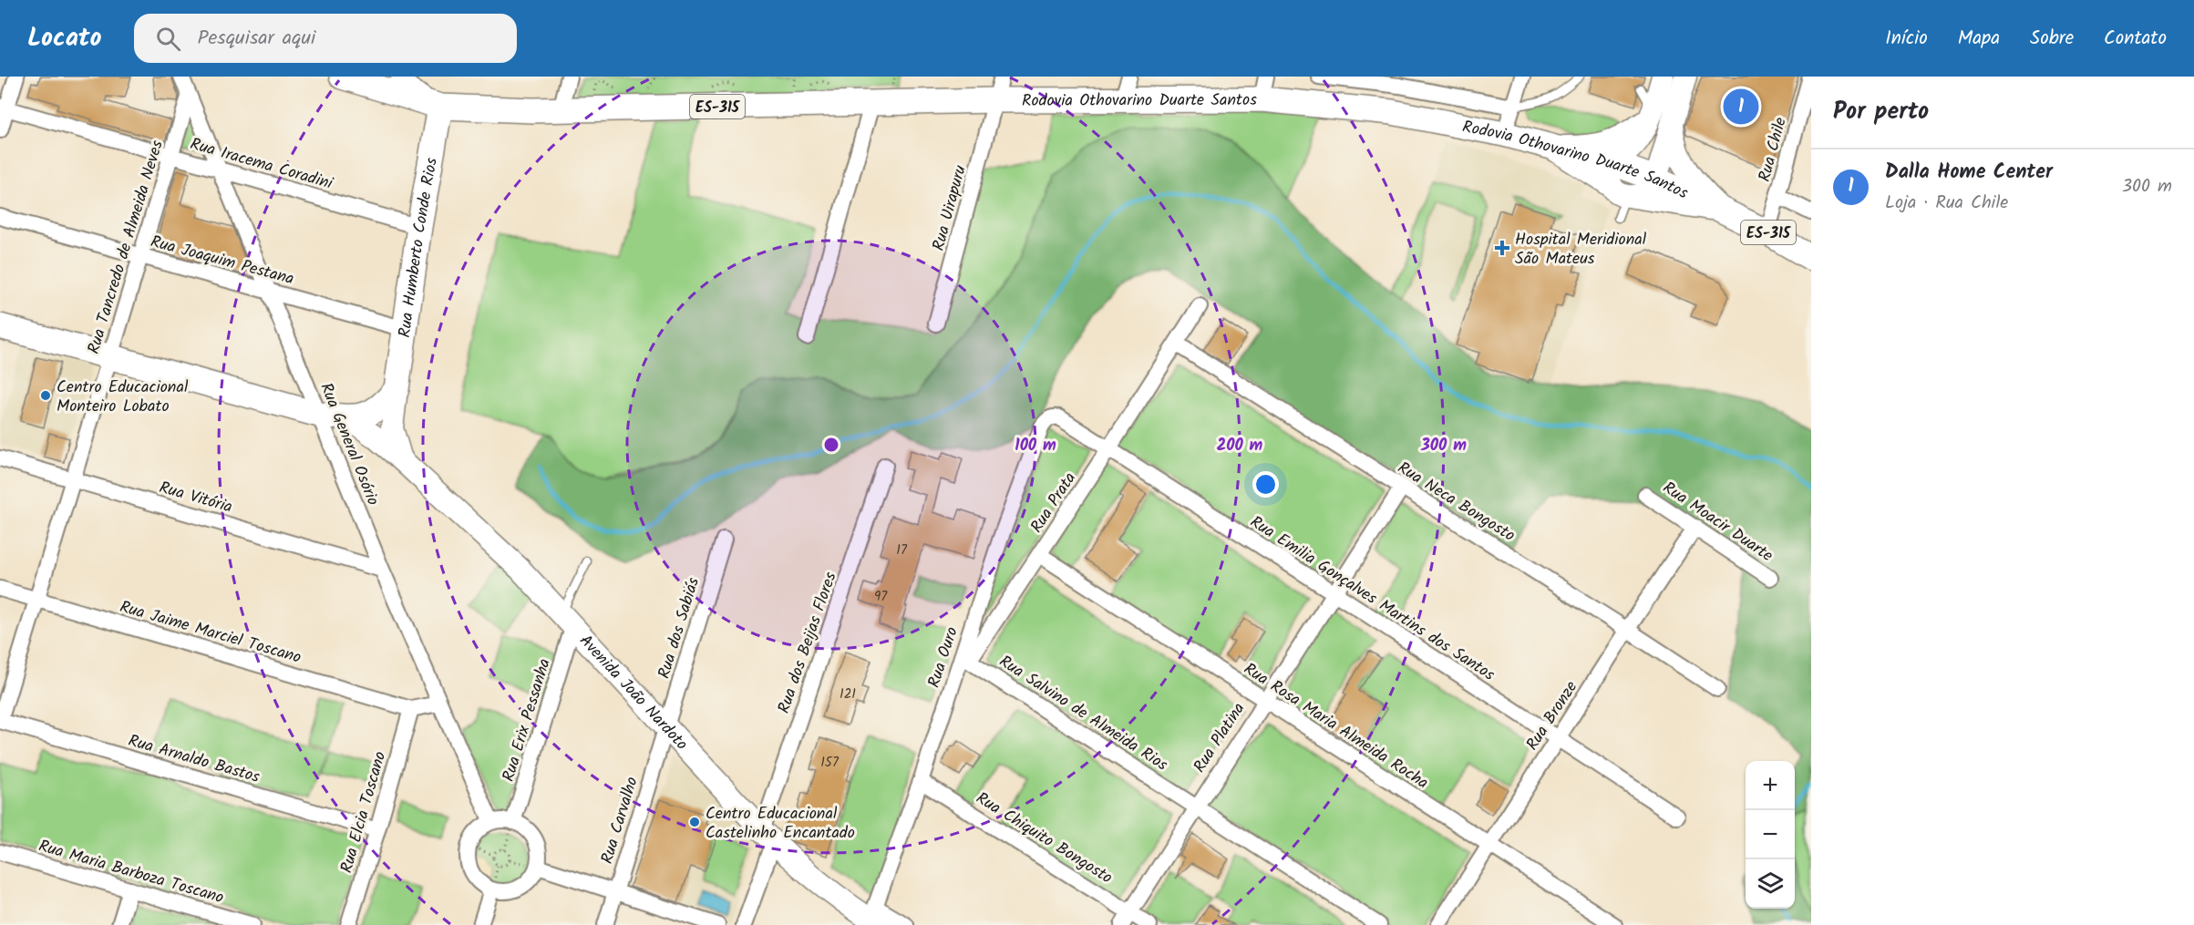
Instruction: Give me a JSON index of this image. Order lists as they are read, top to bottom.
{
  "streets": {
    "main road": ["Rodovia Othovarino Duarte Santos", "ES-315", "Rua Humberto Conde Rios"],
    "street": [
      "Rua Chile",
      "Rua Iracema Coradini",
      "Rua Uirapuru",
      "Rua Tancredo de Almeida Neves",
      "Rua Joaquim Pestana",
      "Rua General Osório",
      "Rua Vitória",
      "Rua Neca Bongosto",
      "Rua Prata",
      "Rua Moacir Duarte",
      "Rua Emilia Gonçalves Martins dos Santos",
      "Rua dos Sabiás",
      "Rua Jaime Marciel Toscano",
      "Rua dos Beijas Flores",
      "Rua Ouro",
      "Avenida João Nardoto",
      "Rua Salvino de Almeida Rios",
      "Rua Bronze",
      "Rua Erix Pessanha",
      "Rua Rosa Maria Almeida Rocha",
      "Rua Platina",
      "Rua Arnaldo Bastos",
      "Rua Elcia Toscano",
      "Rua Carvalho",
      "Rua Chiquito Bongosto",
      "Rua Maria Barboza Toscano"
    ]
  },
  "crossings": [
    ["Rodovia Othovarino Duarte Santos", "ES-315"],
    ["Rodovia Othovarino Duarte Santos", "Rua Chile"],
    ["Rodovia Othovarino Duarte Santos", "Rua Uirapuru"],
    ["Rodovia Othovarino Duarte Santos", "Rua Humberto Conde Rios"],
    ["ES-315", "Rua Humberto Conde Rios"],
    ["Rua Iracema Coradini", "Rua Tancredo de Almeida Neves"],
    ["Rua Iracema Coradini", "Rua Humberto Conde Rios"],
    ["Rua Iracema Coradini", "Rua General Osório"],
    ["Rua Tancredo de Almeida Neves", "Rua Joaquim Pestana"],
    ["Rua Tancredo de Almeida Neves", "Rua General Osório"],
    ["Rua Tancredo de Almeida Neves", "Rua Vitória"],
    ["Rua Tancredo de Almeida Neves", "Rua Jaime Marciel Toscano"],
    ["Rua Tancredo de Almeida Neves", "Rua Arnaldo Bastos"],
    ["Rua Humberto Conde Rios", "Rua Joaquim Pestana"],
    ["Rua Joaquim Pestana", "Rua General Osório"],
    ["Rua General Osório", "Rua Vitória"],
    ["Rua Neca Bongosto", "Rua Prata"],
    ["Rua Neca Bongosto", "Rua Bronze"],
    ["Rua Neca Bongosto", "Rua Platina"],
    ["Rua Prata", "Rua Emilia Gonçalves Martins dos Santos"],
    ["Rua Prata", "Rua Ouro"],
    ["Rua Prata", "Rua Salvino de Almeida Rios"],
    ["Rua Prata", "Rua Rosa Maria Almeida Rocha"],
    ["Rua Moacir Duarte", "Rua Bronze"],
    ["Rua Emilia Gonçalves Martins dos Santos", "Rua Ouro"],
    ["Rua Emilia Gonçalves Martins dos Santos", "Rua Bronze"],
    ["Rua Emilia Gonçalves Martins dos Santos", "Rua Platina"],
    ["Rua dos Sabiás", "Avenida João Nardoto"],
    ["Rua dos Sabiás", "Rua Carvalho"],
    ["Rua Jaime Marciel Toscano", "Rua Elcia Toscano"],
    ["Rua dos Beijas Flores", "Avenida João Nardoto"],
    ["Rua Ouro", "Avenida João Nardoto"],
    ["Rua Ouro", "Rua Salvino de Almeida Rios"],
    ["Rua Ouro", "Rua Chiquito Bongosto"],
    ["Avenida João Nardoto", "Rua Erix Pessanha"],
    ["Avenida João Nardoto", "Rua Carvalho"],
    ["Rua Salvino de Almeida Rios", "Rua Platina"],
    ["Rua Bronze", "Rua Rosa Maria Almeida Rocha"],
    ["Rua Rosa Maria Almeida Rocha", "Rua Platina"],
    ["Rua Platina", "Rua Chiquito Bongosto"],
    ["Rua Arnaldo Bastos", "Rua Elcia Toscano"]
  ],
  "places": {
    "health": ["Hospital Meridional São Mateus"],
    "other": ["Centro Educacional Monteiro Lobato", "Centro Educacional Castelinho Encantado"]
  },
  "house_numbers": [
    "17",
    "97",
    "121",
    "157"
  ],
  "page": {
    "header": "Locato",
    "search": "Pesquisar aqui",
    "nav": [
      "Início",
      "Mapa",
      "Sobre",
      "Contato"
    ],
    "heading": "Por perto",
    "pins": "1",
    "list": [
      {
        "mark": "1",
        "name": "Dalla Home Center",
        "note": "Loja · Rua Chile",
        "value": "300 m"
      }
    ],
    "map_buttons": ["+", "−"]
  },
  "rings": ["100 m", "200 m", "300 m"]
}
